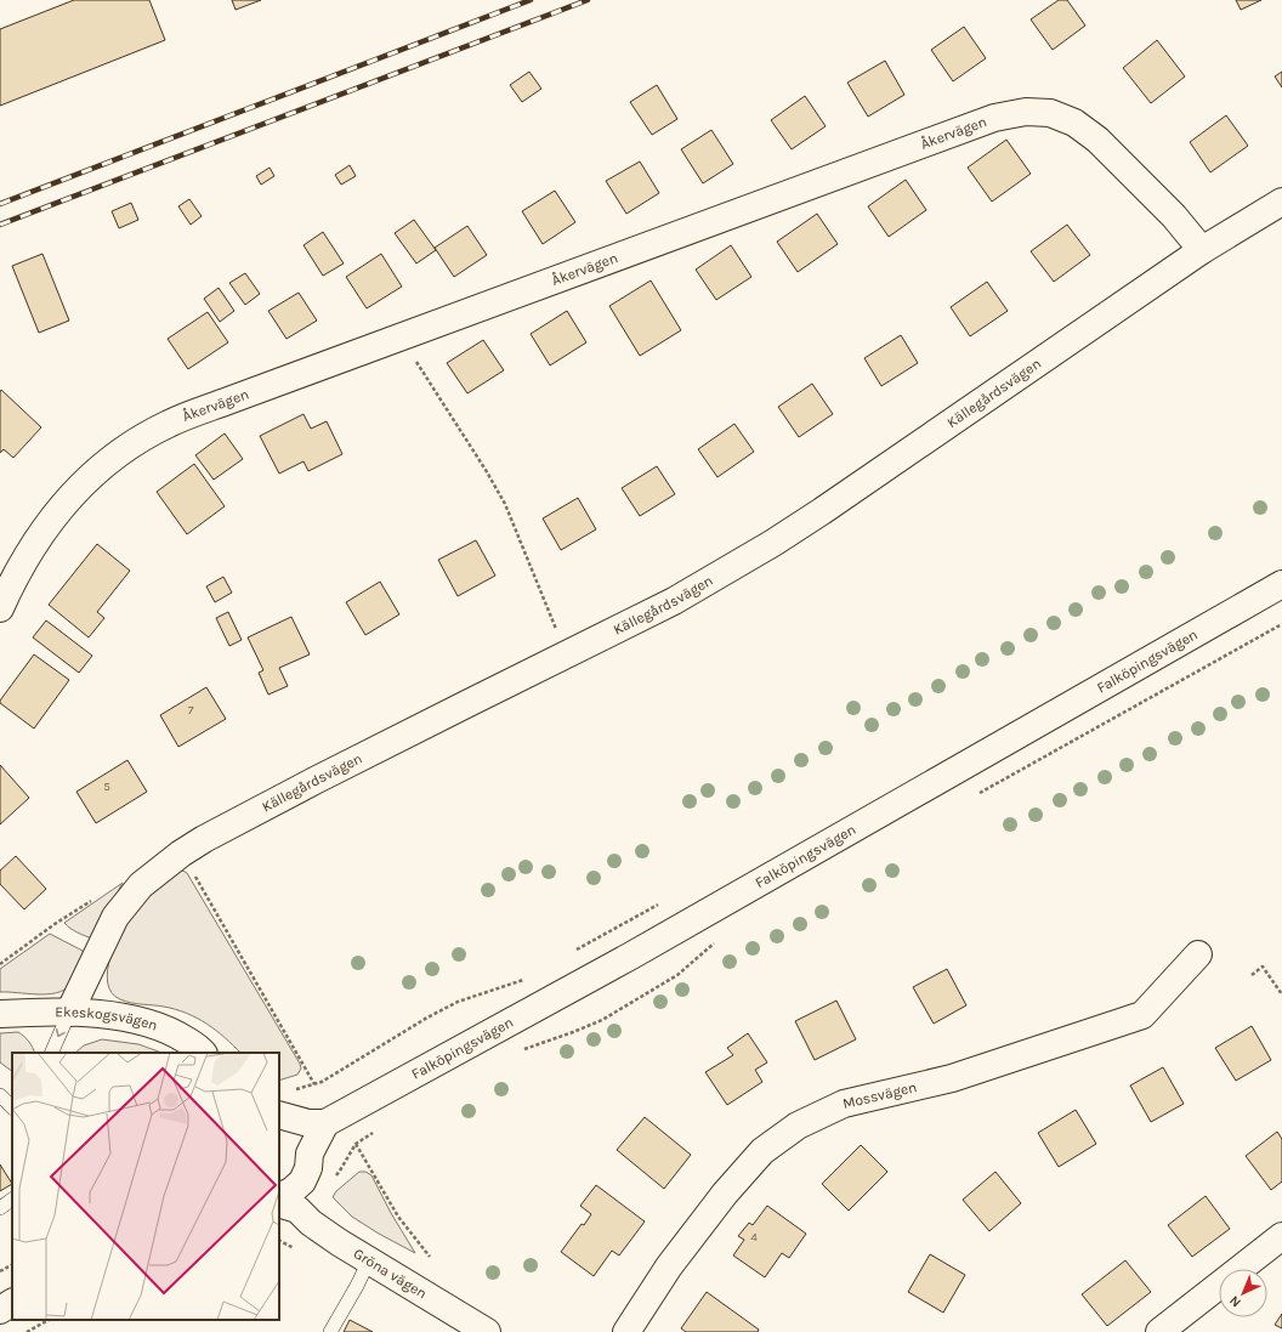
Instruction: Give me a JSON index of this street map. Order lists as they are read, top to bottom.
{
  "streets": {
    "street": [
      "Åkervägen",
      "Källegårdsvägen",
      "Falköpingsvägen",
      "Ekeskogsvägen",
      "Mossvägen",
      "Gröna vägen"
    ]
  },
  "crossings": [
    ["Åkervägen", "Källegårdsvägen"],
    ["Källegårdsvägen", "Ekeskogsvägen"]
  ],
  "house_numbers": ["7", "5", "4"],
  "north": "bottom left"
}
